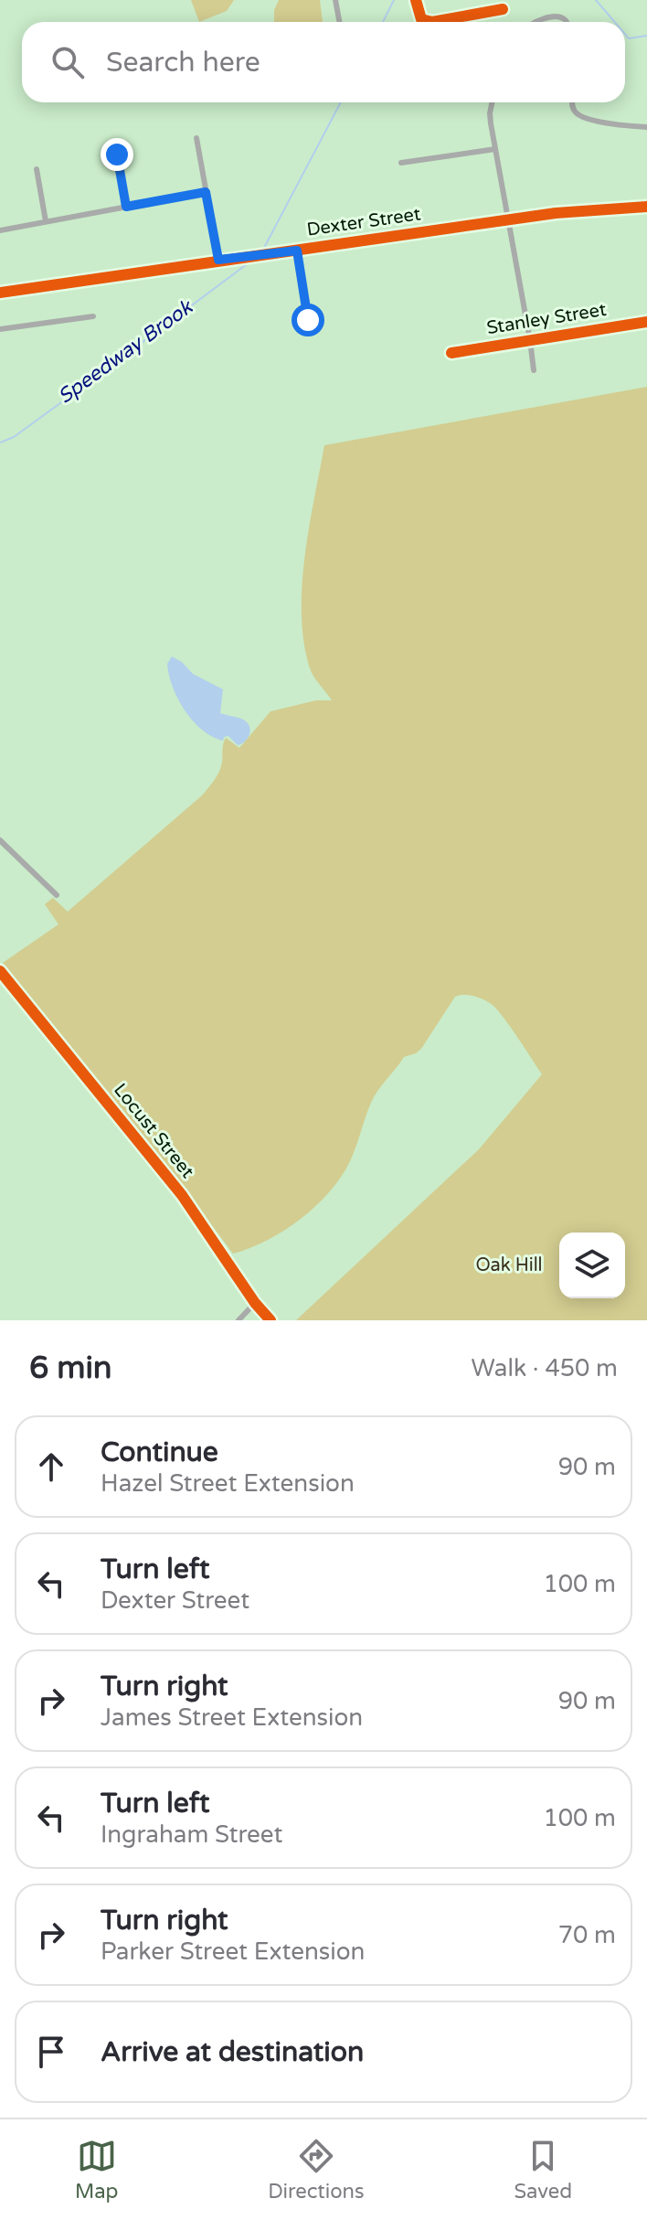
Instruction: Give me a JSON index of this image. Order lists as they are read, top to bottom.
{
  "streets": {
    "street": ["Dexter Street", "Stanley Street", "Locust Street"]
  },
  "water": ["Speedway Brook"],
  "parks": ["Oak Hill"],
  "page": {
    "search": "Search here",
    "heading": ["6 min", "Walk · 450 m"],
    "list": [
      ["Continue", "Hazel Street Extension", "90 m"],
      ["Turn left", "Dexter Street", "100 m"],
      ["Turn right", "James Street Extension", "90 m"],
      ["Turn left", "Ingraham Street", "100 m"],
      ["Turn right", "Parker Street Extension", "70 m"],
      "Arrive at destination"
    ],
    "nav": ["Map", "Directions", "Saved"]
  }
}
